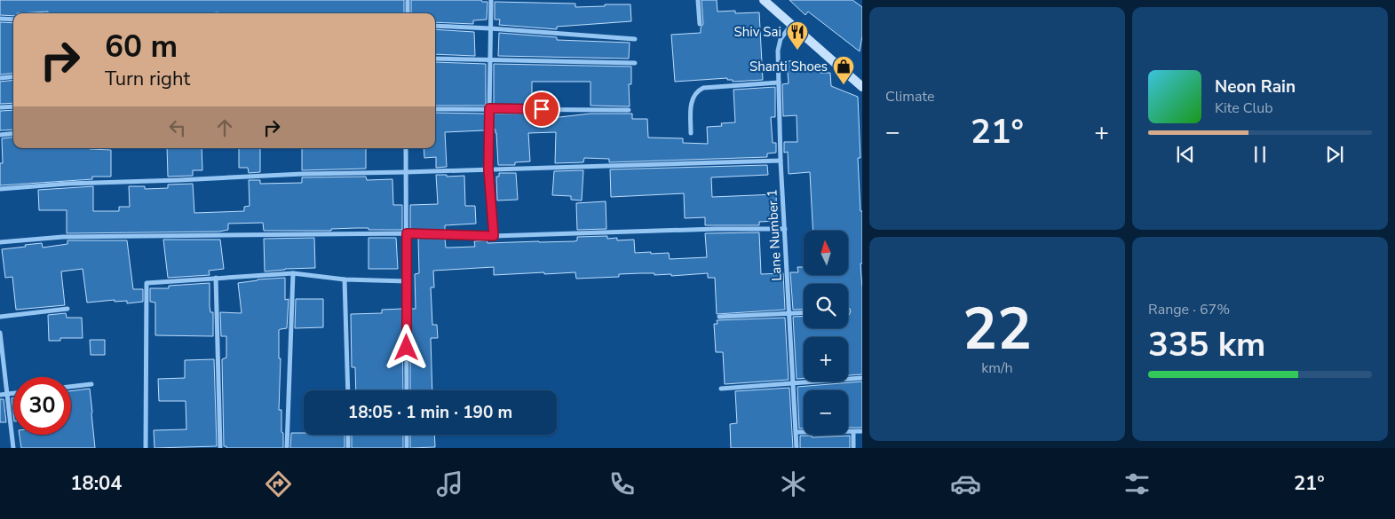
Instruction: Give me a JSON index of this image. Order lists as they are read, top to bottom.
{
  "streets": {
    "street": ["Lane Number 1"]
  },
  "places": {
    "restaurant": ["Shiv Sai"],
    "shop": ["Shanti Shoes"]
  },
  "north": "top",
  "page": {
    "tile": [
      "Climate",
      ["22", "km/h"],
      ["Range · 67%", "335 km"]
    ],
    "turn": ["60 m", "Turn right"],
    "song": ["Neon Rain", "Kite Club"],
    "heat": ["−", "21°", "+"],
    "map_buttons": ["+", "−"],
    "limit": "30",
    "trip": "18:05 · 1 min · 190 m",
    "tabs": ["18:04", "21°"]
  }
}
